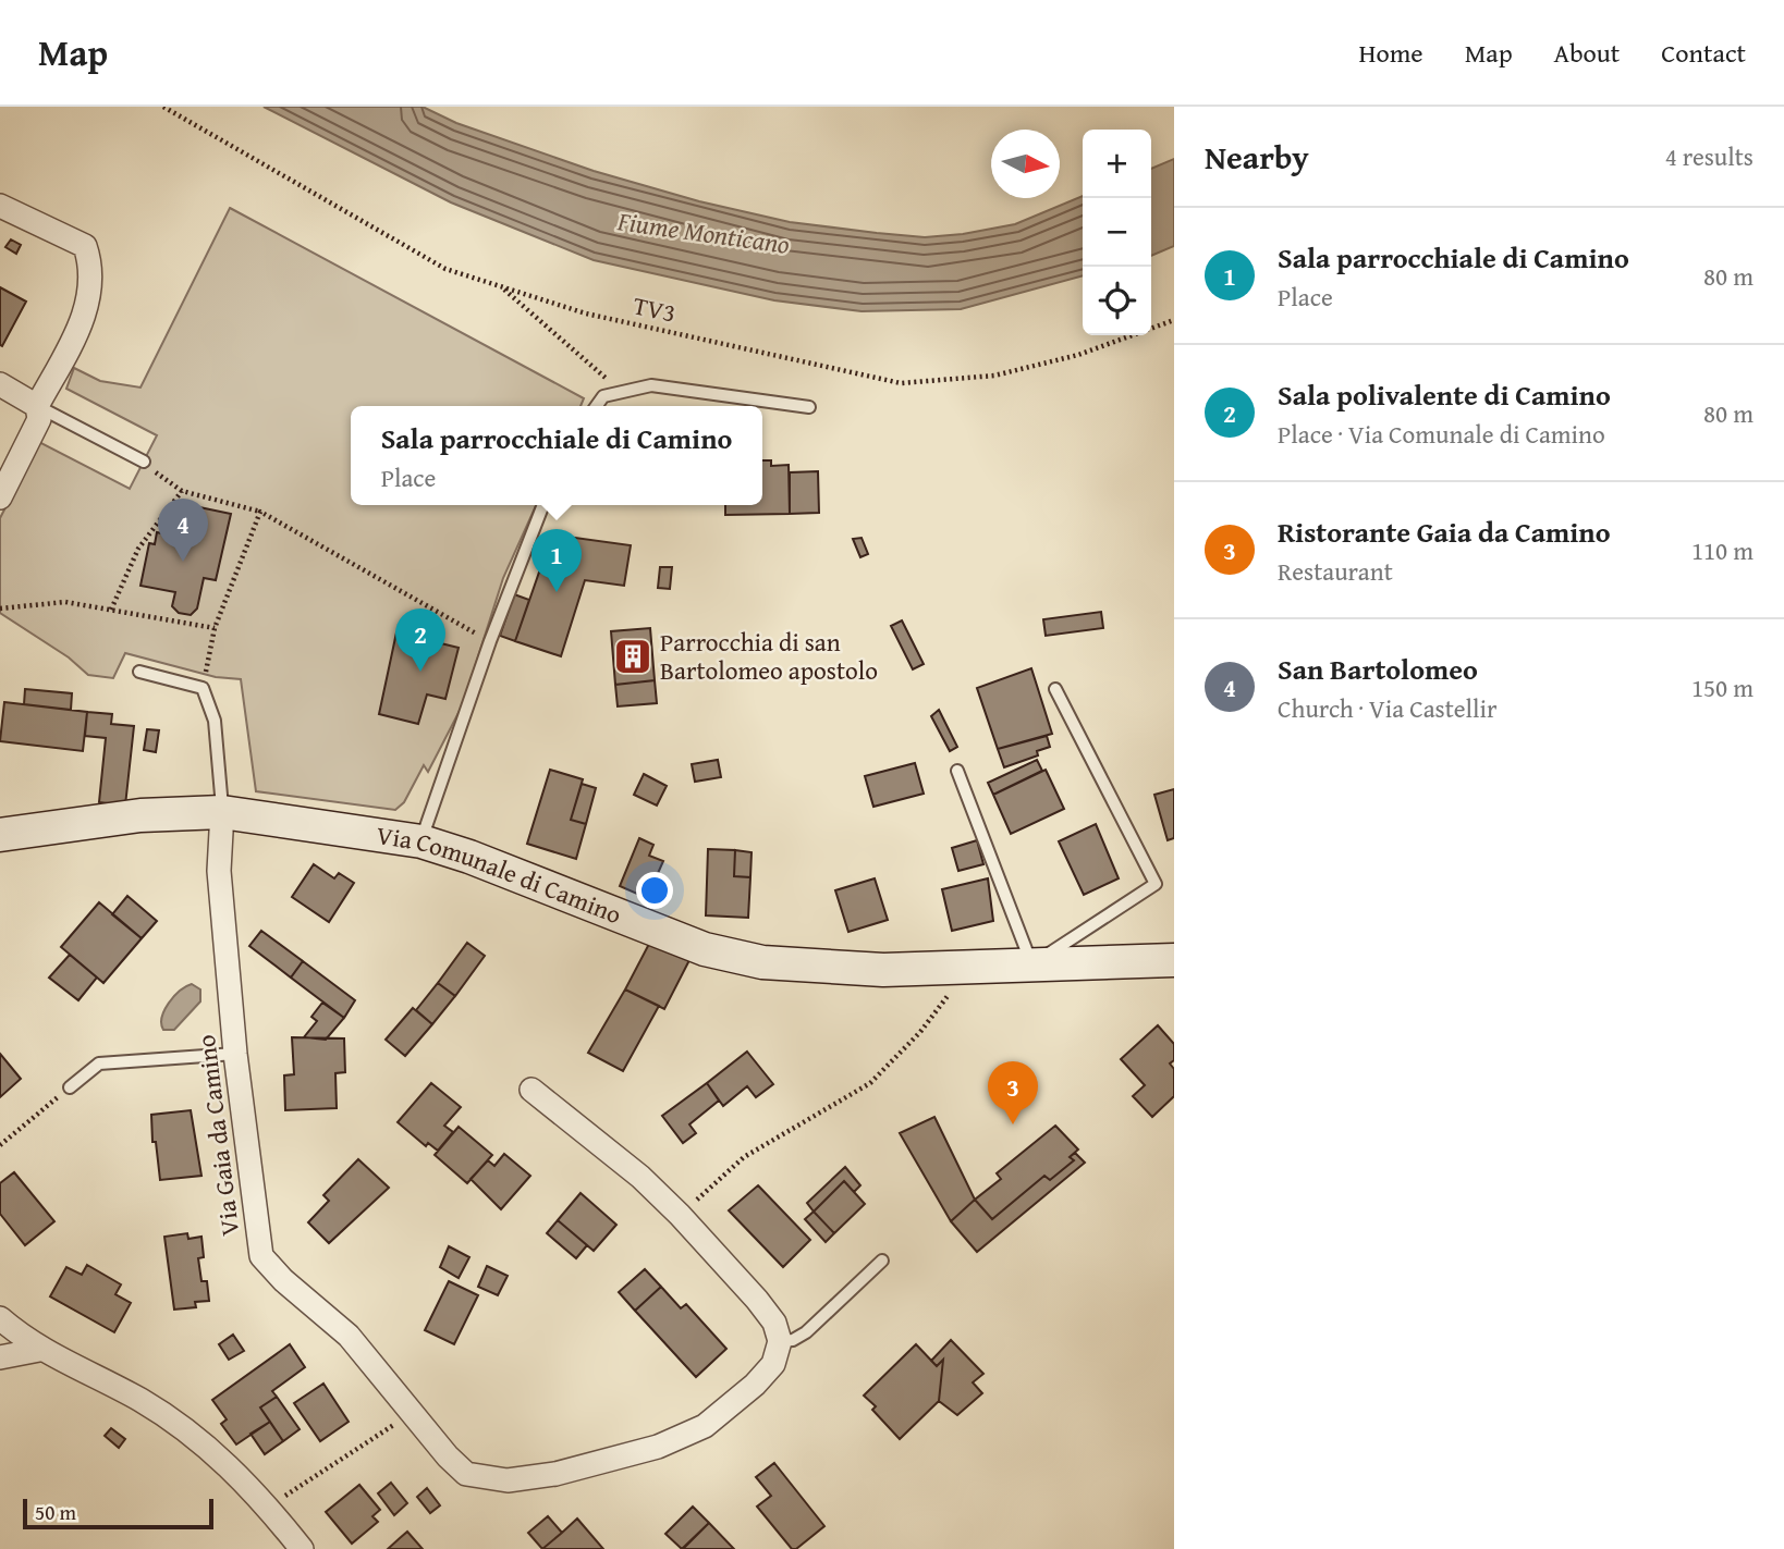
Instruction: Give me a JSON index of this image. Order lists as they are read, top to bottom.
{
  "streets": {
    "street": ["Via Comunale di Camino", "Via Gaia da Camino"],
    "path": ["TV3"]
  },
  "crossings": [
    ["Via Comunale di Camino", "Via Gaia da Camino"]
  ],
  "water": ["Fiume Monticano"],
  "places": {
    "building": ["Parrocchia di san Bartolomeo apostolo"]
  },
  "scale_bar": "50 m",
  "north": "right",
  "page": {
    "header": "Map",
    "nav": [
      "Home",
      "Map",
      "About",
      "Contact"
    ],
    "heading": ["Nearby", "4 results"],
    "map_buttons": ["+", "−"],
    "list": [
      {
        "mark": "1",
        "name": "Sala parrocchiale di Camino",
        "note": "Place",
        "value": "80 m"
      },
      {
        "mark": "2",
        "name": "Sala polivalente di Camino",
        "note": "Place · Via Comunale di Camino",
        "value": "80 m"
      },
      {
        "mark": "3",
        "name": "Ristorante Gaia da Camino",
        "note": "Restaurant",
        "value": "110 m"
      },
      {
        "mark": "4",
        "name": "San Bartolomeo",
        "note": "Church · Via Castellir",
        "value": "150 m"
      }
    ],
    "popup": ["Sala parrocchiale di Camino", "Place"],
    "pins": [
      "4",
      "1",
      "2",
      "3"
    ],
    "scale": "50 m"
  }
}
